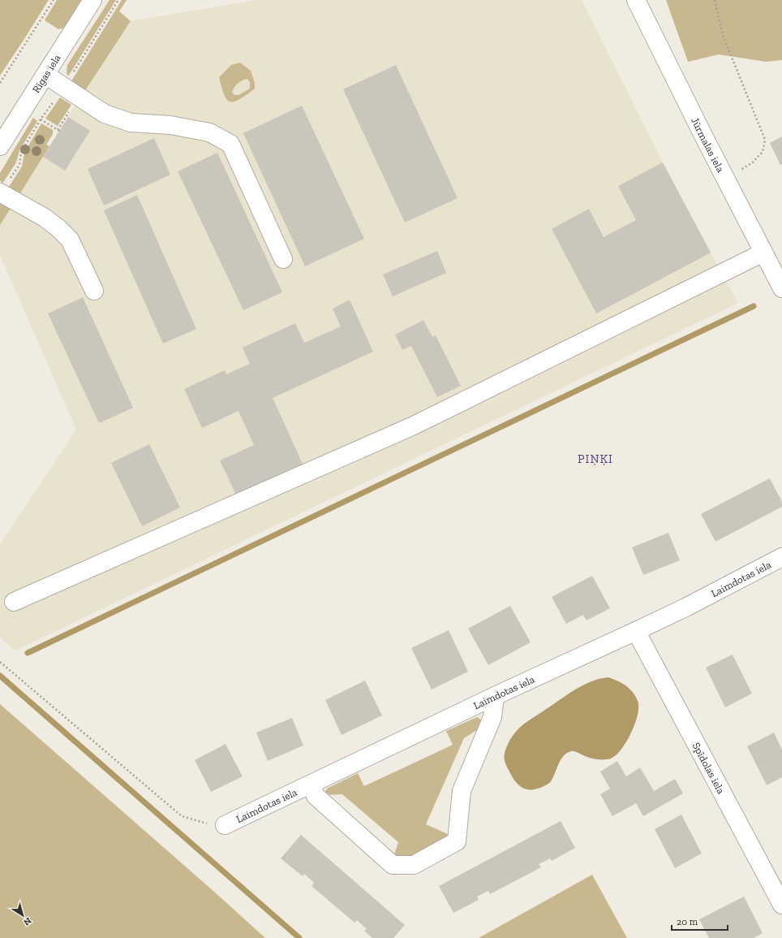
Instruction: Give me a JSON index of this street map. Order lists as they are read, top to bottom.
{
  "streets": {
    "street": [
      "Rīgas iela",
      "Jūrmalas iela",
      "Laimdotas iela",
      "Spīdolas iela"
    ]
  },
  "crossings": [
    ["Laimdotas iela", "Spīdolas iela"]
  ],
  "districts": ["PIŅĶI"],
  "scale_bar": "20 m",
  "north": "bottom right"
}
